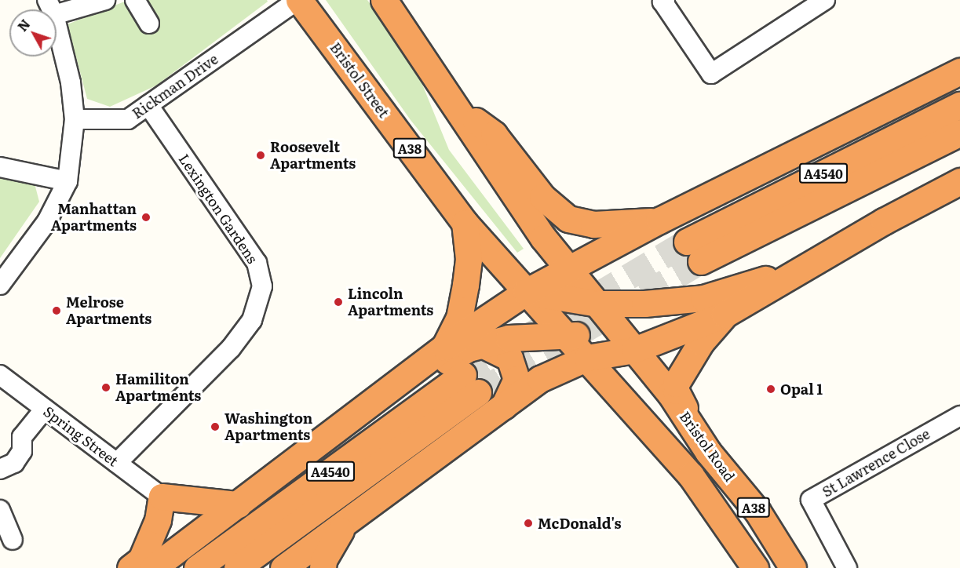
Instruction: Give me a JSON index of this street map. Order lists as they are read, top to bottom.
{
  "streets": {
    "highway": [
      "Bristol Street",
      "A38",
      "A4540",
      "Bristol Road"
    ],
    "street": [
      "Rickman Drive",
      "Lexington Gardens",
      "Spring Street",
      "St Lawrence Close"
    ]
  },
  "crossings": [
    ["Bristol Street", "Rickman Drive"],
    ["Bristol Street", "A38"],
    ["Rickman Drive", "Lexington Gardens"],
    ["A38", "Bristol Road"],
    ["Lexington Gardens", "Spring Street"]
  ],
  "places": [
    "Roosevelt Apartments",
    "Manhattan Apartments",
    "Lincoln Apartments",
    "Melrose Apartments",
    "Hamiliton Apartments",
    "Opal 1",
    "Washington Apartments",
    "McDonald's"
  ],
  "north": "top left"
}
